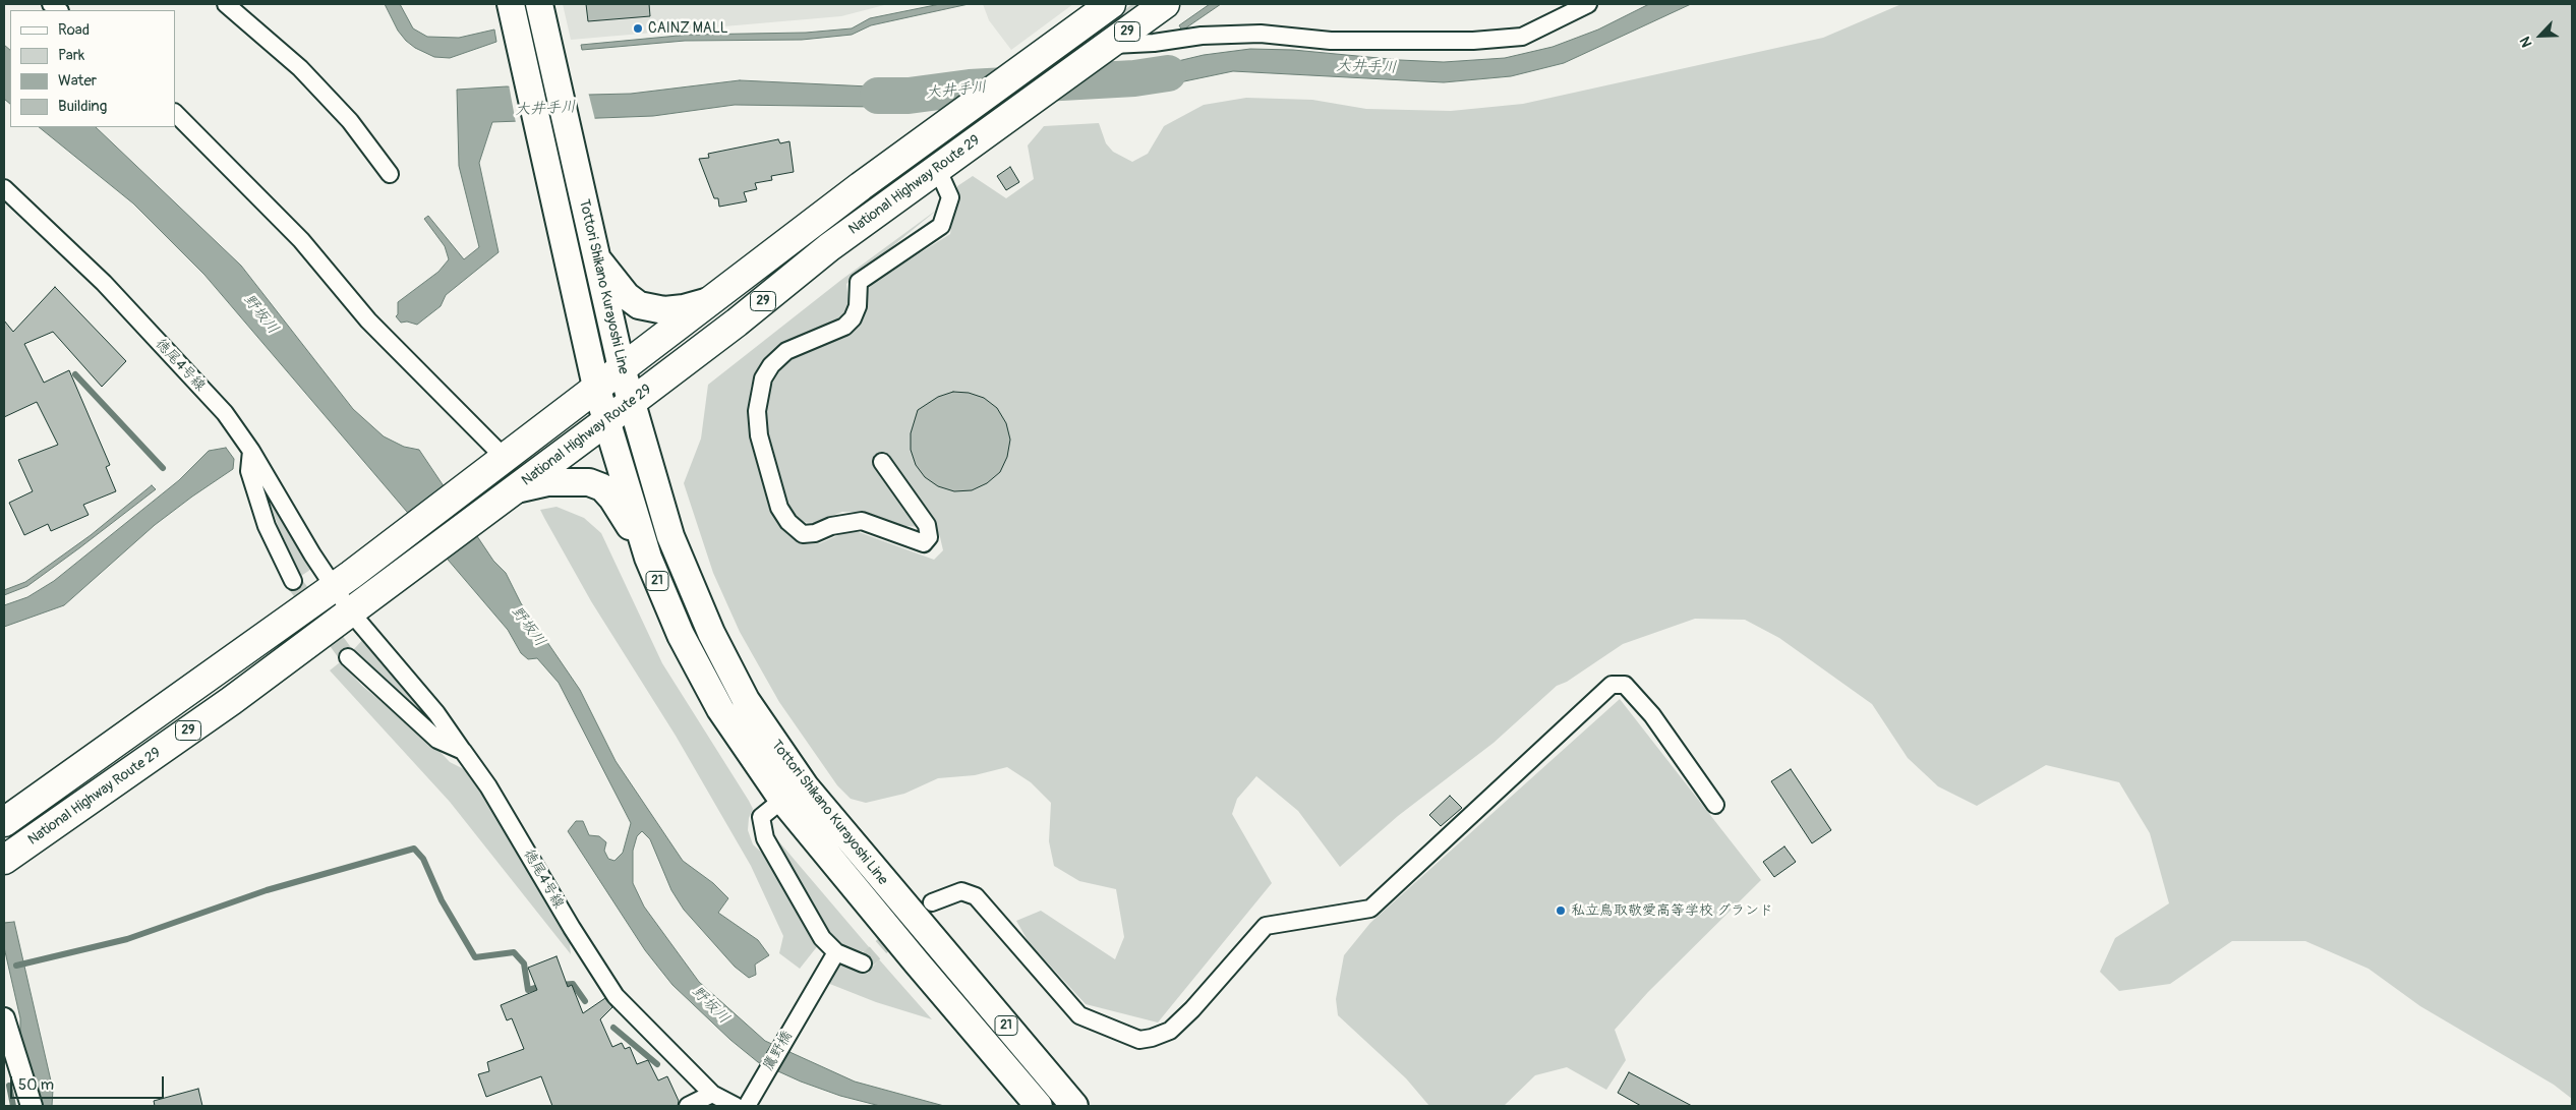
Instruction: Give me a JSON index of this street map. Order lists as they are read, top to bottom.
{
  "streets": {
    "highway": ["29", "National Highway Route 29"],
    "main road": ["Tottori Shikano Kurayoshi Line", "21"],
    "street": ["徳尾4号線", "鷹野橋"]
  },
  "crossings": [
    ["29", "Tottori Shikano Kurayoshi Line"],
    ["29", "徳尾4号線"],
    ["National Highway Route 29", "Tottori Shikano Kurayoshi Line"],
    ["National Highway Route 29", "徳尾4号線"]
  ],
  "water": ["大井手川", "野坂川"],
  "places": ["CAINZ MALL", "私立鳥取敬愛高等学校 グランド"],
  "legend": [
    "Road",
    "Park",
    "Water",
    "Building"
  ],
  "scale_bar": "50 m",
  "north": "bottom left"
}
